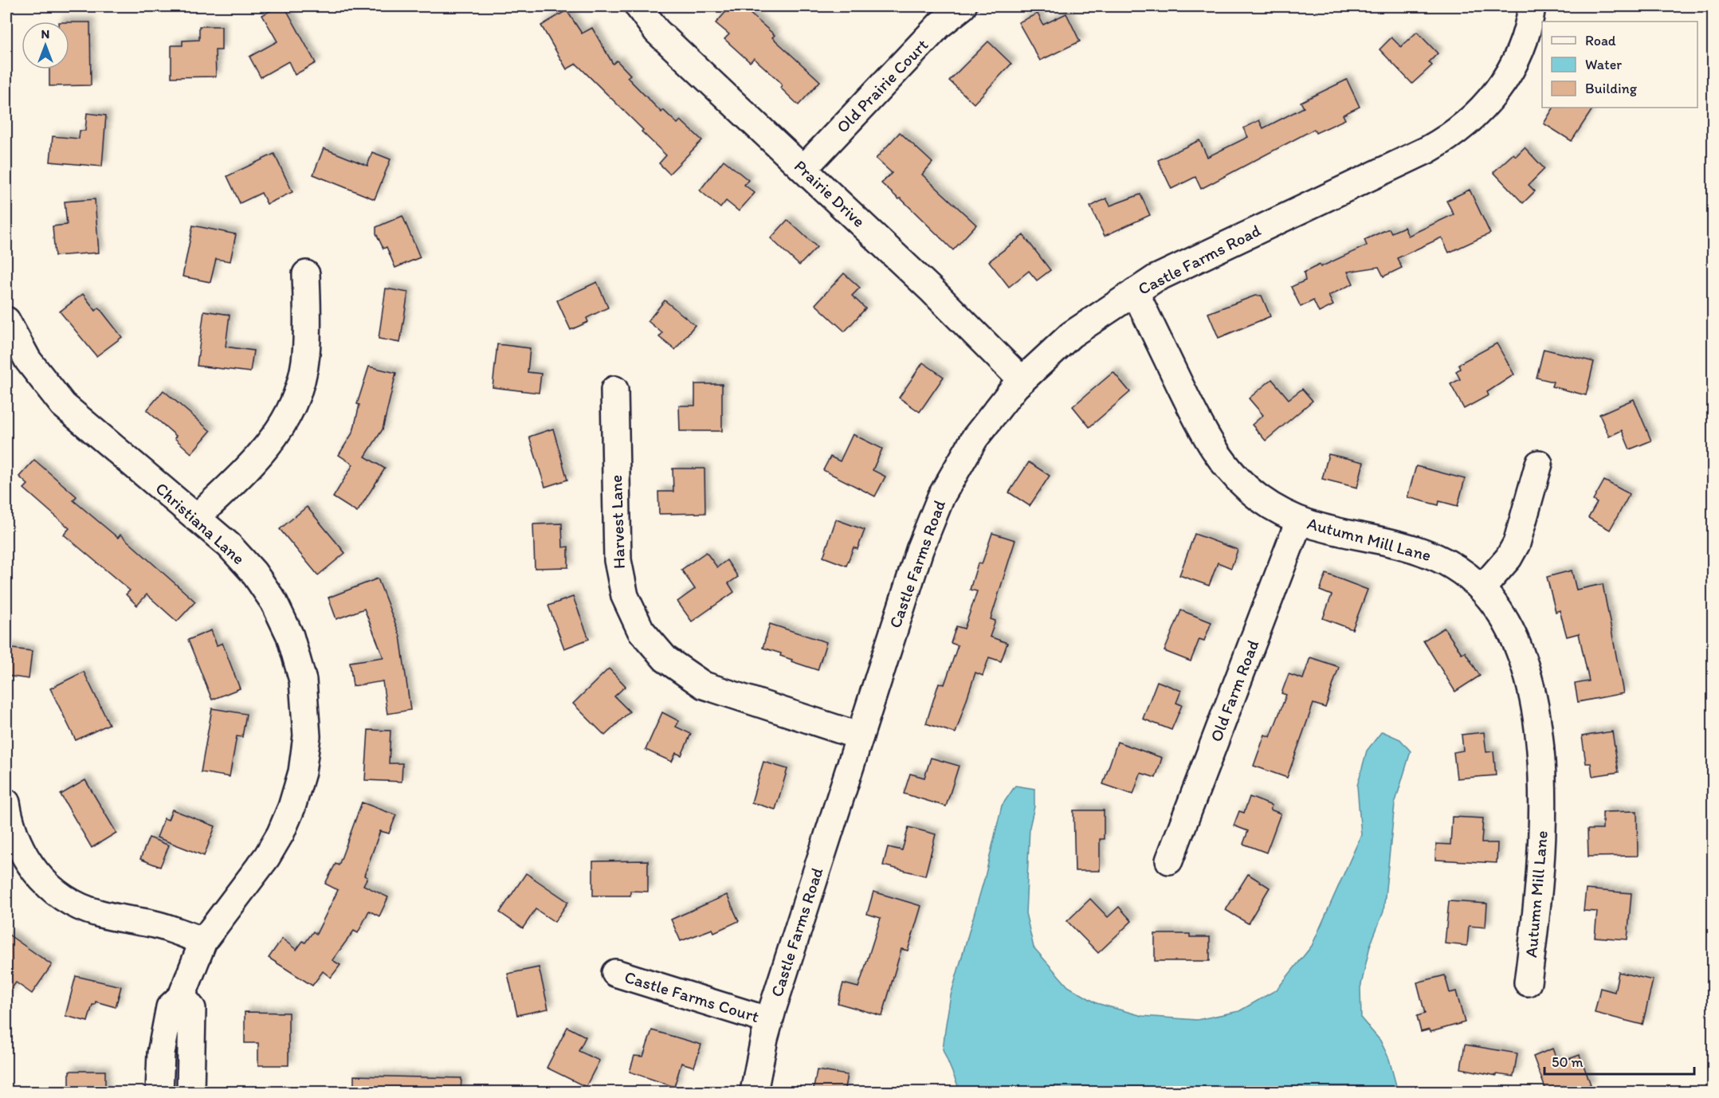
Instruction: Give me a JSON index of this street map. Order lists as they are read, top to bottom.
{
  "streets": {
    "street": [
      "Old Prairie Court",
      "Prairie Drive",
      "Castle Farms Road",
      "Harvest Lane",
      "Christiana Lane",
      "Autumn Mill Lane",
      "Old Farm Road",
      "Castle Farms Court"
    ]
  },
  "crossings": [
    ["Old Prairie Court", "Prairie Drive"],
    ["Prairie Drive", "Castle Farms Road"],
    ["Castle Farms Road", "Harvest Lane"],
    ["Castle Farms Road", "Autumn Mill Lane"],
    ["Castle Farms Road", "Castle Farms Court"],
    ["Autumn Mill Lane", "Old Farm Road"]
  ],
  "legend": ["Road", "Water", "Building"],
  "scale_bar": "50 m",
  "north": "top"
}
